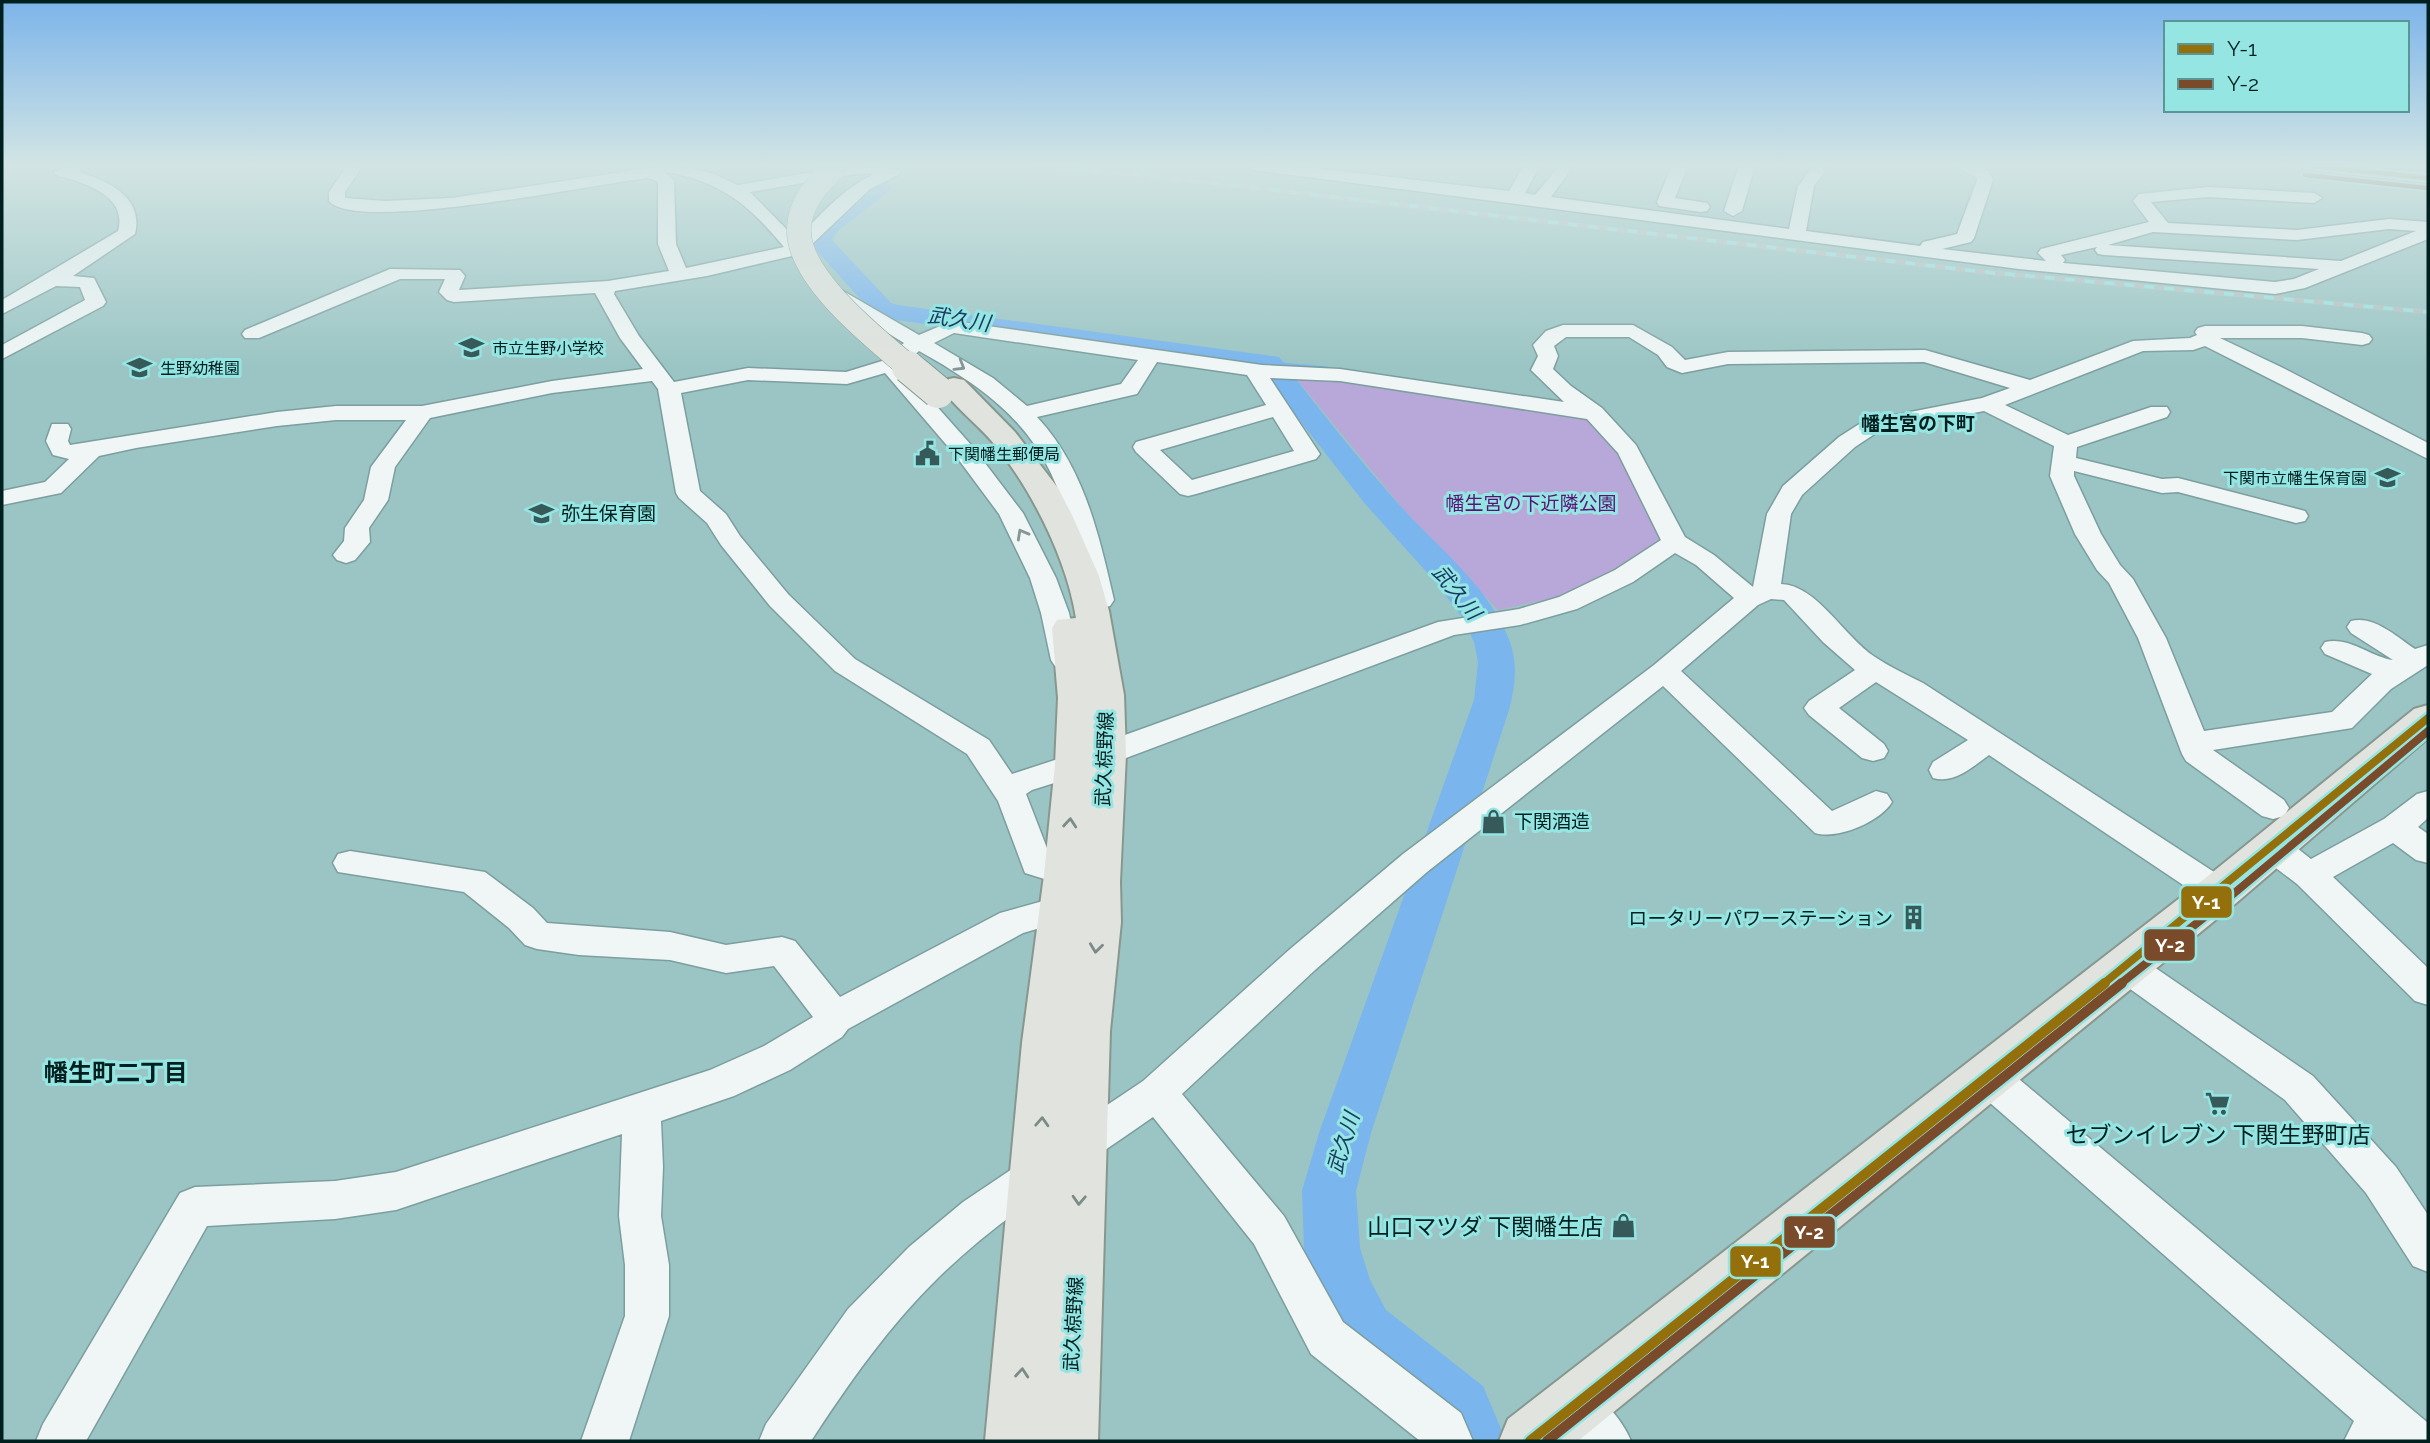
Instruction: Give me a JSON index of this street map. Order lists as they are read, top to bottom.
{
  "streets": {
    "main road": ["武久椋野線"]
  },
  "districts": ["幡生宮の下町", "幡生町二丁目"],
  "water": ["武久川"],
  "parks": ["幡生宮の下近隣公園"],
  "places": {
    "school or university": [
      "市立生野小学校",
      "生野幼稚園",
      "下関市立幡生保育園",
      "弥生保育園"
    ],
    "public building": ["下関幡生郵便局"],
    "shop": ["下関酒造", "山口マツダ 下関幡生店"],
    "building": ["ロータリーパワーステーション"],
    "supermarket": ["セブンイレブン 下関生野町店"]
  },
  "lines": ["transit line Y-1", "transit line Y-2"],
  "legend": ["Y-1", "Y-2"]
}
